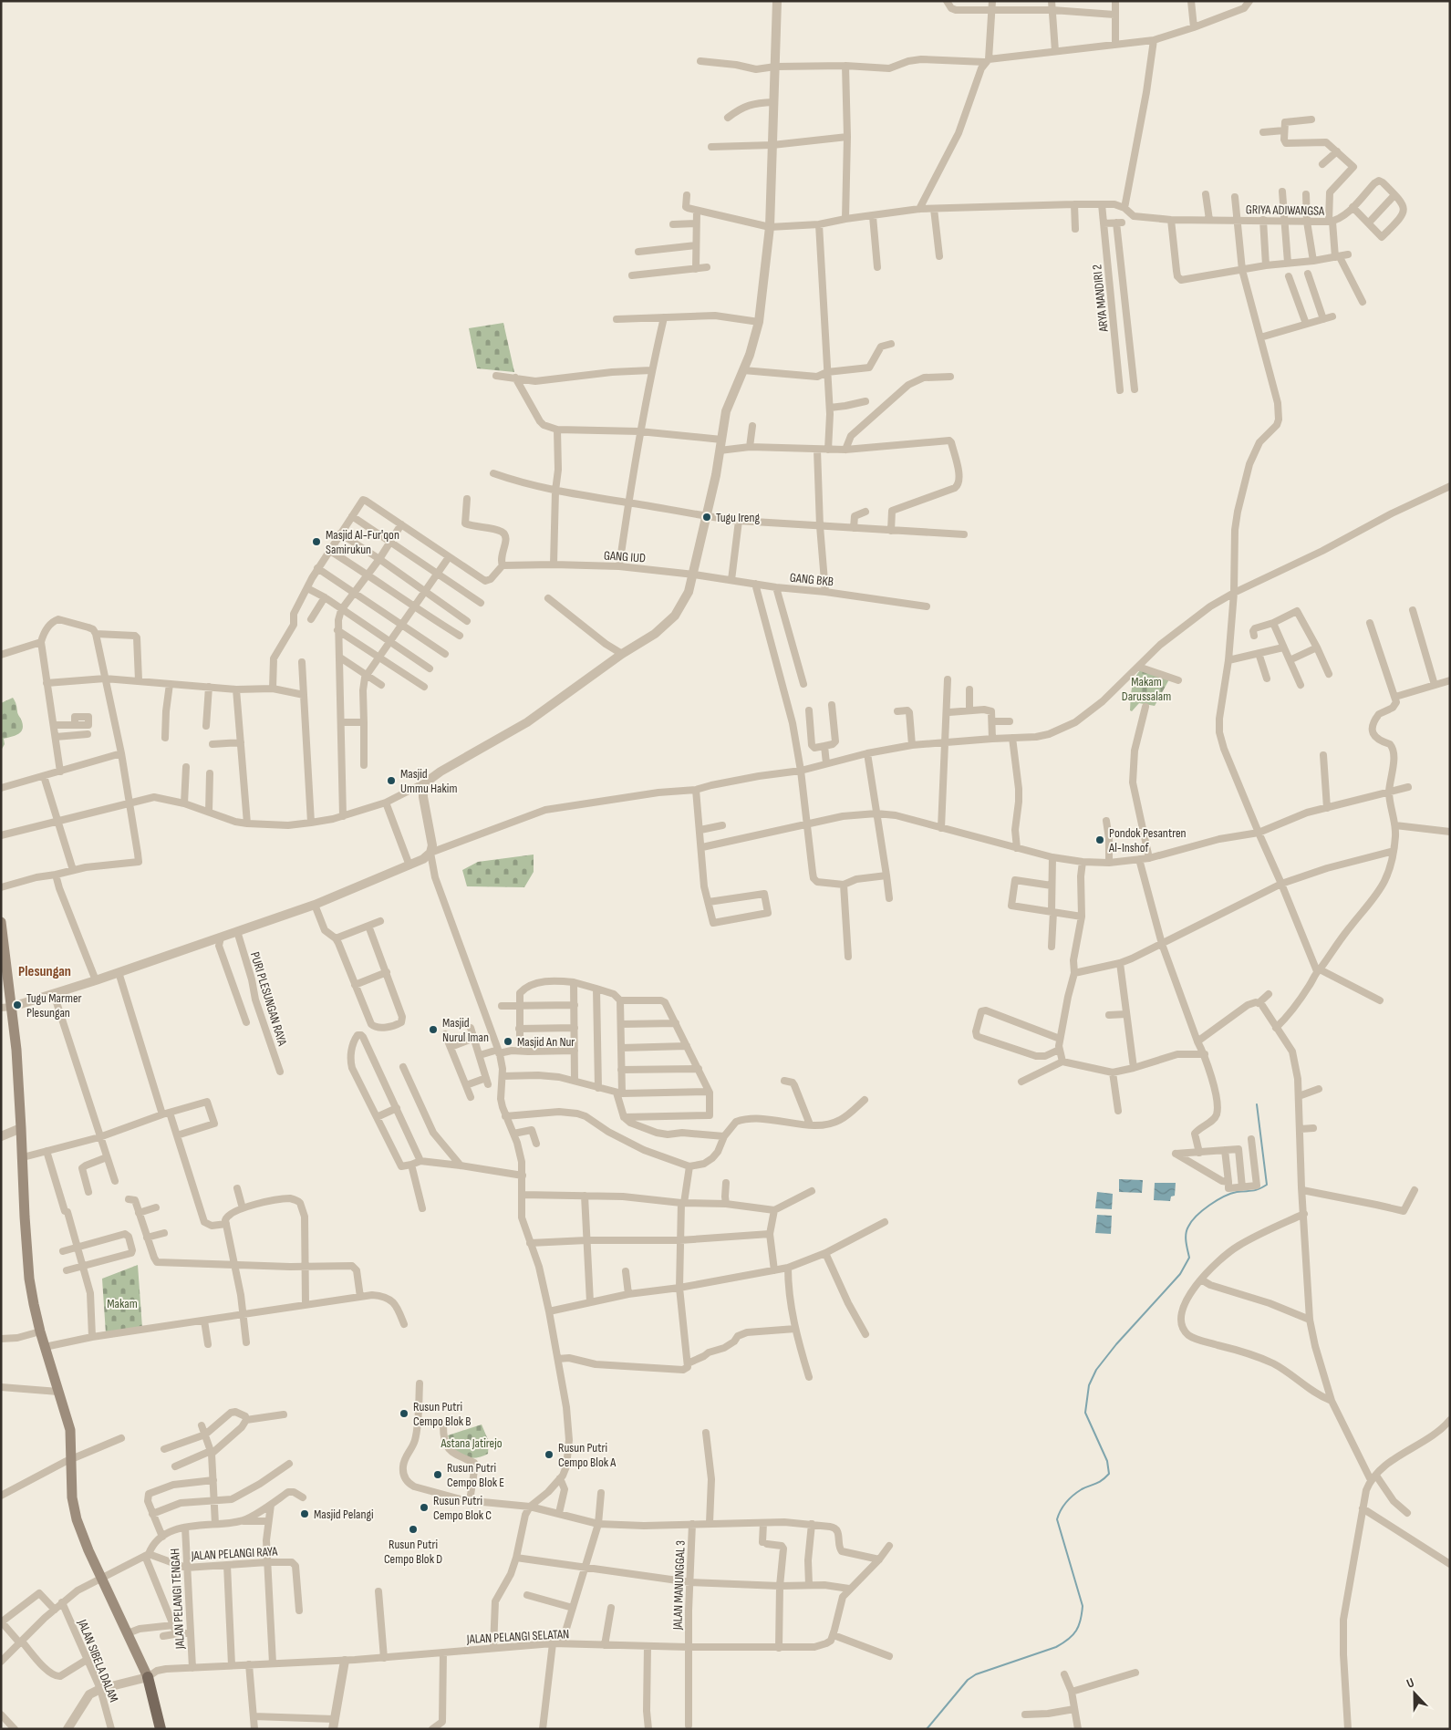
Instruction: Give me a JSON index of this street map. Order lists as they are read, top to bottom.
{
  "streets": {
    "street": [
      "GRIYA ADIWANGSA",
      "ARYA MANDIRI 2",
      "GANG IUD",
      "GANG BKB",
      "PURI PLESUNGAN RAYA",
      "JALAN PELANGI RAYA",
      "JALAN MANUNGGAL 3",
      "JALAN PELANGI TENGAH",
      "JALAN PELANGI SELATAN",
      "JALAN SIBELA DALAM"
    ]
  },
  "crossings": [
    ["GRIYA ADIWANGSA", "ARYA MANDIRI 2"],
    ["GANG IUD", "GANG BKB"],
    ["JALAN PELANGI RAYA", "JALAN PELANGI TENGAH"],
    ["JALAN MANUNGGAL 3", "JALAN PELANGI SELATAN"],
    ["JALAN PELANGI TENGAH", "JALAN PELANGI SELATAN"]
  ],
  "districts": ["Plesungan"],
  "parks": ["Makam Darussalam", "Makam", "Astana Jatirejo"],
  "places": [
    "Tugu Ireng",
    "Masjid Al-Fur'qon Samirukun",
    "Masjid Ummu Hakim",
    "Pondok Pesantren Al-Inshof",
    "Tugu Marmer Plesungan",
    "Masjid Nurul Iman",
    "Masjid An Nur",
    "Rusun Putri Cempo Blok B",
    "Rusun Putri Cempo Blok A",
    "Rusun Putri Cempo Blok E",
    "Rusun Putri Cempo Blok C",
    "Masjid Pelangi",
    "Rusun Putri Cempo Blok D"
  ],
  "north": "top"
}
